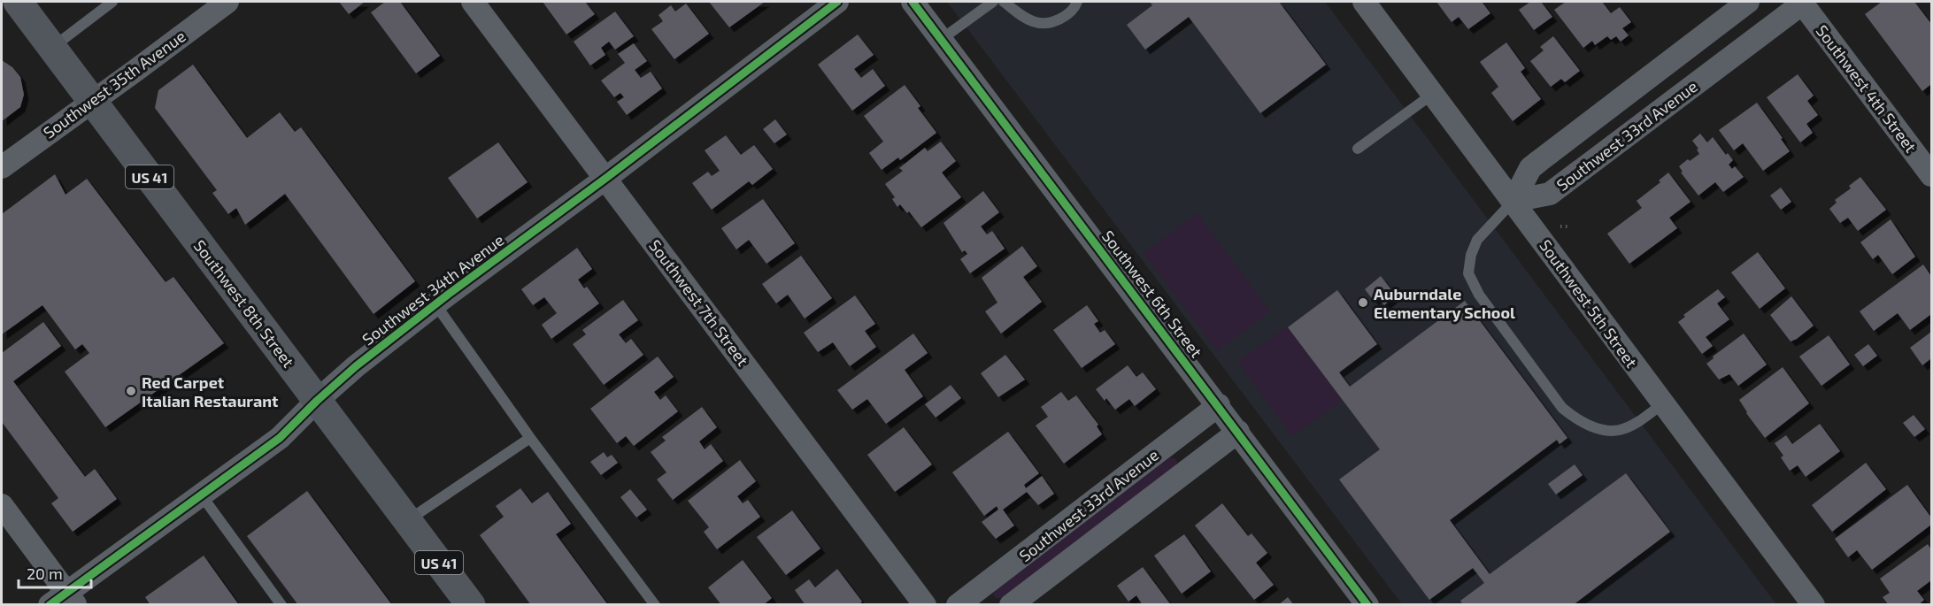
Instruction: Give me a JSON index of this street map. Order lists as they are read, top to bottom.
{
  "streets": {
    "main road": ["US 41", "Southwest 8th Street"],
    "street": [
      "Southwest 35th Avenue",
      "Southwest 4th Street",
      "Southwest 33rd Avenue",
      "Southwest 34th Avenue",
      "Southwest 6th Street",
      "Southwest 7th Street",
      "Southwest 5th Street"
    ]
  },
  "crossings": [
    ["Southwest 35th Avenue", "Southwest 8th Street"],
    ["Southwest 4th Street", "Southwest 33rd Avenue"],
    ["Southwest 33rd Avenue", "Southwest 6th Street"],
    ["Southwest 33rd Avenue", "Southwest 5th Street"],
    ["Southwest 34th Avenue", "Southwest 7th Street"],
    ["Southwest 34th Avenue", "Southwest 8th Street"]
  ],
  "places": ["Auburndale Elementary School", "Red Carpet Italian Restaurant"],
  "scale_bar": "20 m"
}
